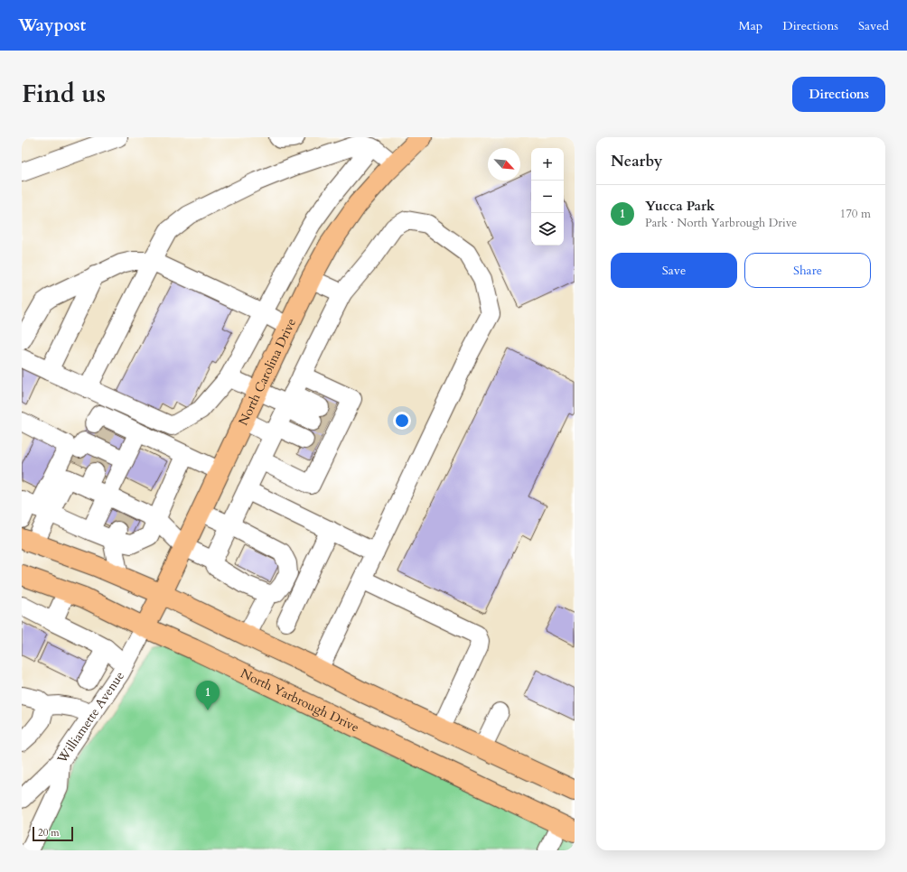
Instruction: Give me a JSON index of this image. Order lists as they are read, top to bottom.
{
  "streets": {
    "main road": ["North Carolina Drive", "North Yarbrough Drive"],
    "street": ["Williamette Avenue"]
  },
  "crossings": [
    ["North Carolina Drive", "North Yarbrough Drive"],
    ["North Carolina Drive", "Williamette Avenue"],
    ["North Yarbrough Drive", "Williamette Avenue"]
  ],
  "scale_bar": "20 m",
  "north": "bottom right",
  "page": {
    "header": "Waypost",
    "nav": ["Map", "Directions", "Saved"],
    "title": "Find us",
    "buttons": [
      "Directions",
      ["Save", "Share"]
    ],
    "heading": "Nearby",
    "map_buttons": ["+", "−"],
    "list": [
      {
        "mark": "1",
        "name": "Yucca Park",
        "note": "Park · North Yarbrough Drive",
        "value": "170 m"
      }
    ],
    "pins": "1",
    "scale": "20 m"
  }
}
